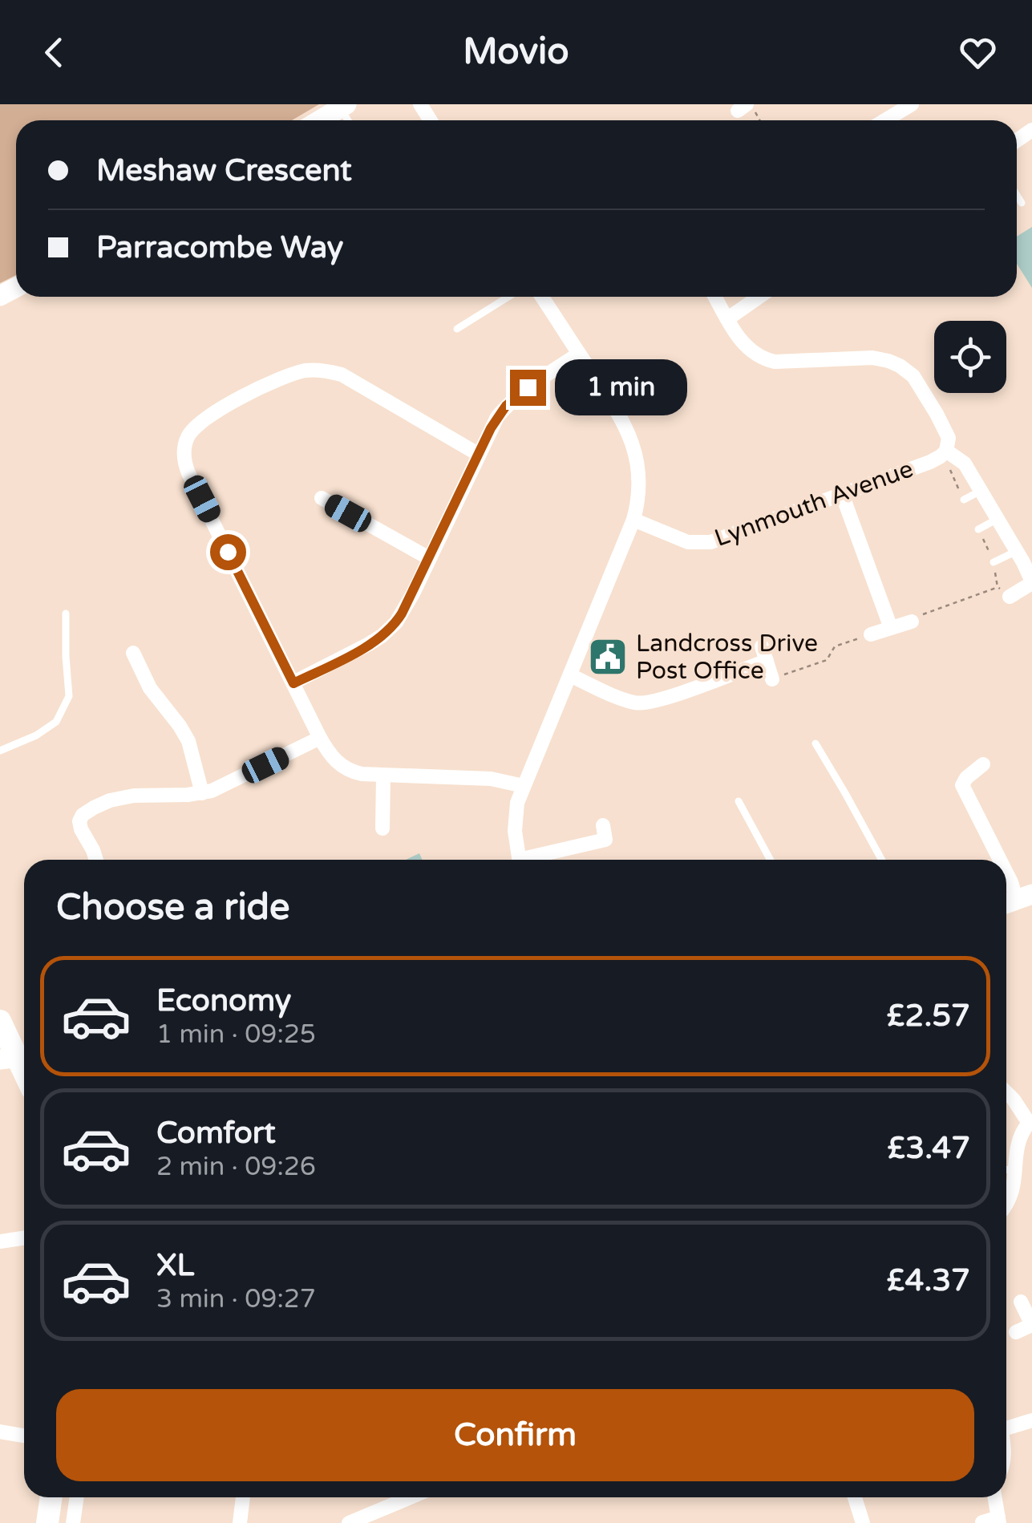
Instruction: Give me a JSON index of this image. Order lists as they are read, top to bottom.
{
  "streets": {
    "street": ["Lynmouth Avenue"]
  },
  "places": {
    "public building": ["Landcross Drive Post Office"]
  },
  "page": {
    "header": "Movio",
    "banner": ["Meshaw Crescent", "Parracombe Way"],
    "bubble": "1 min",
    "heading": "Choose a ride",
    "list": [
      {
        "name": "Economy",
        "note": "1 min · 09:25",
        "value": "£2.57"
      },
      {
        "name": "Comfort",
        "note": "2 min · 09:26",
        "value": "£3.47"
      },
      {
        "name": "XL",
        "note": "3 min · 09:27",
        "value": "£4.37"
      }
    ],
    "buttons": "Confirm"
  }
}
